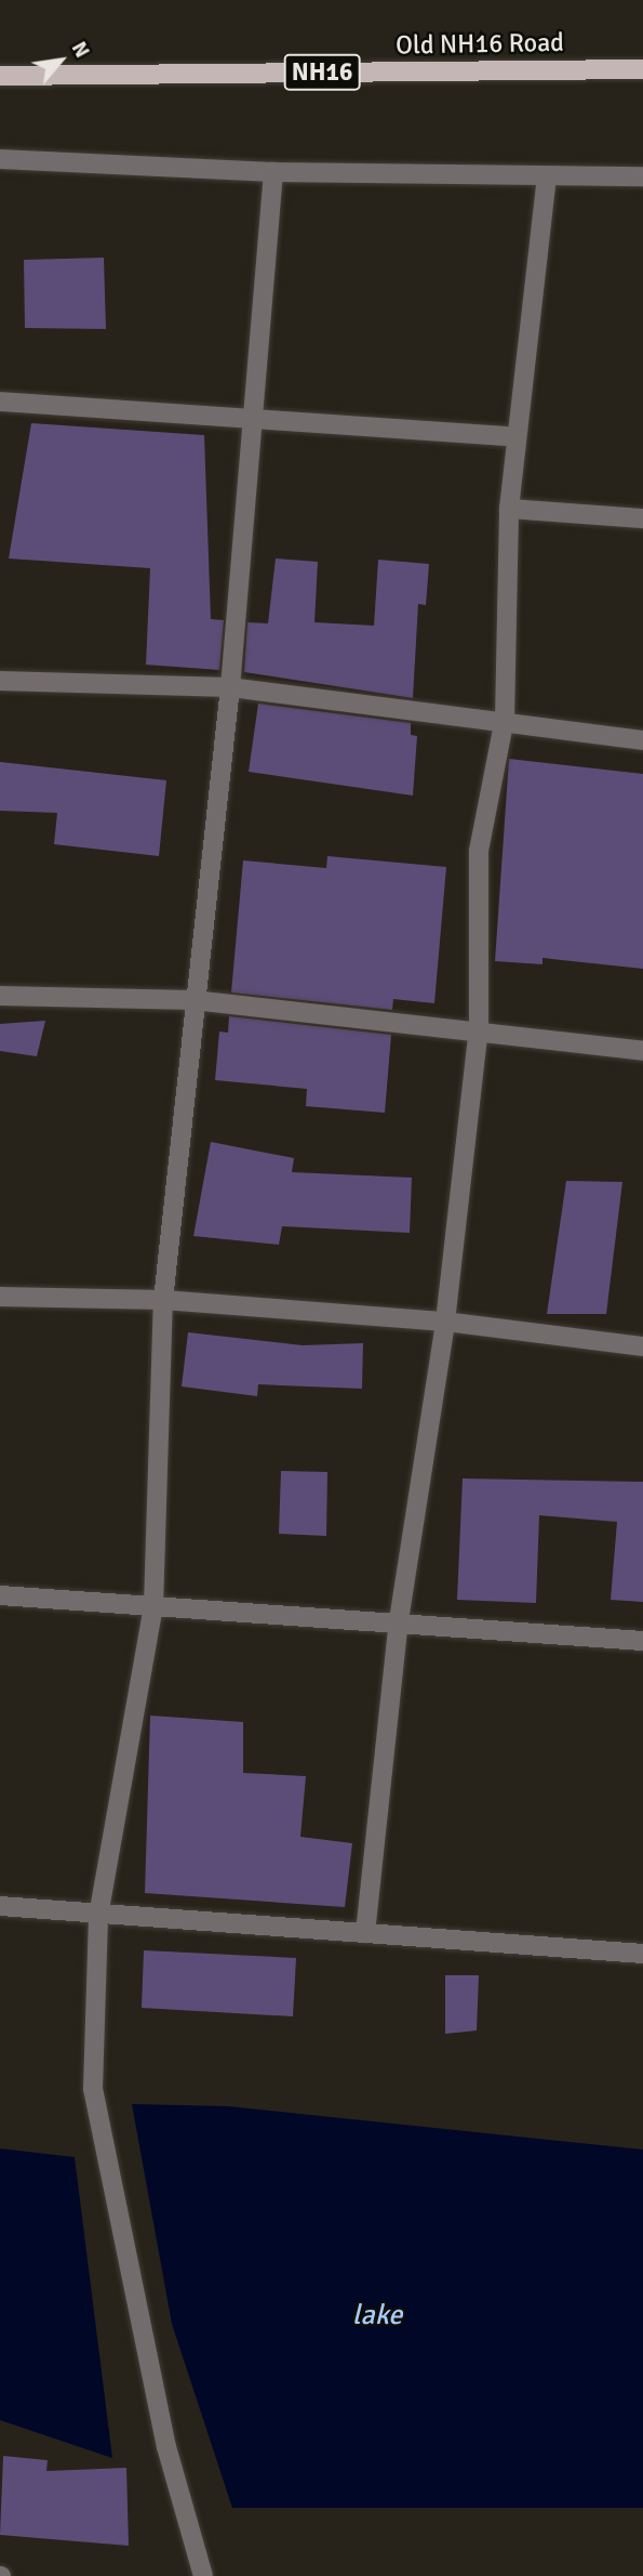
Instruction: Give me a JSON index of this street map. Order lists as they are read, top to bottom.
{
  "streets": {
    "main road": ["Old NH16 Road", "NH16"]
  },
  "water": ["lake"],
  "north": "top right"
}
